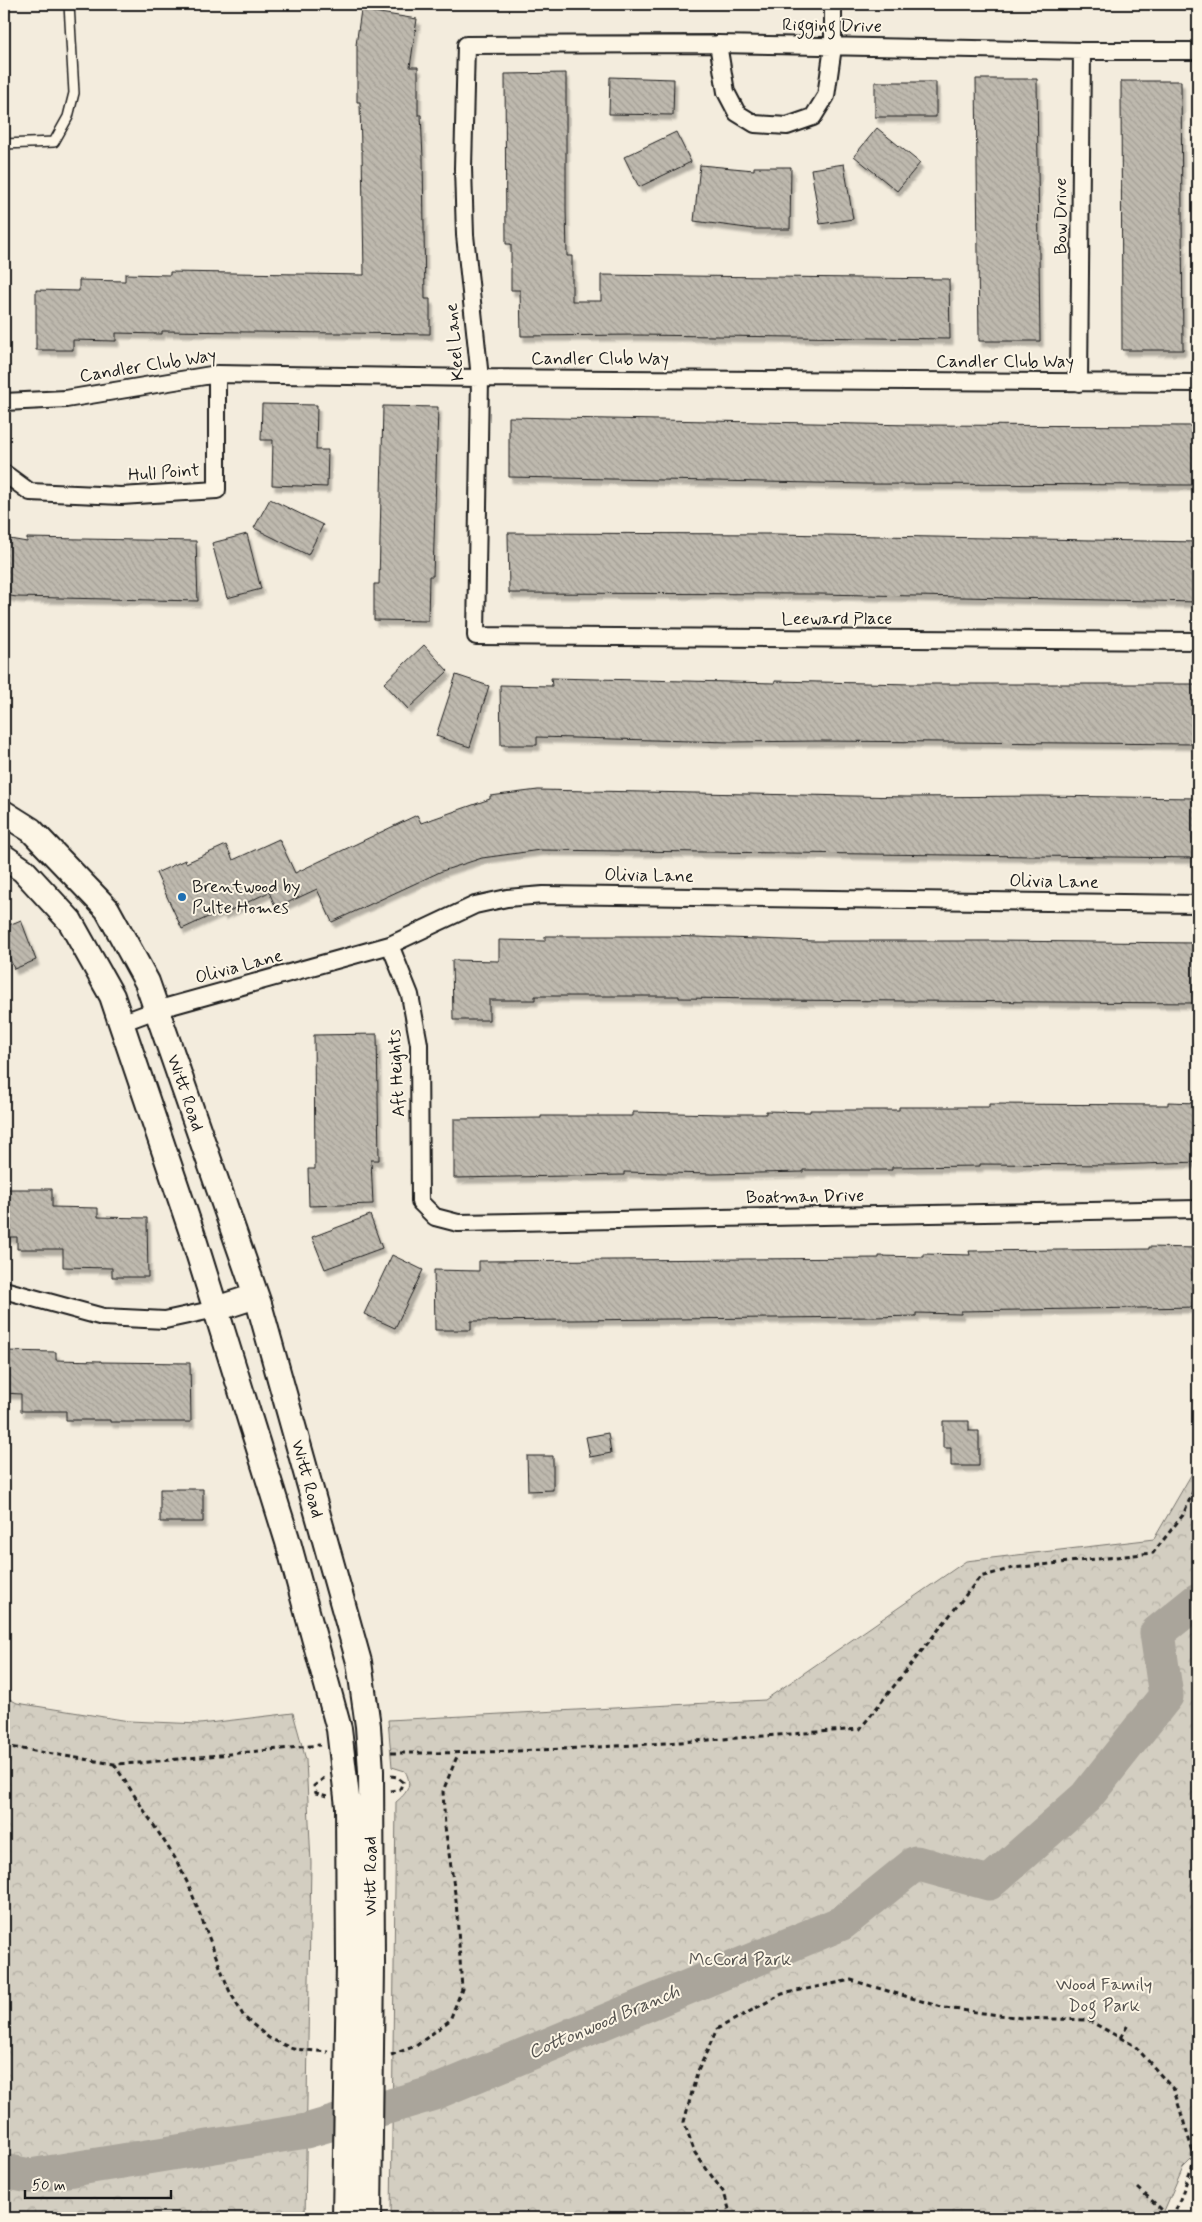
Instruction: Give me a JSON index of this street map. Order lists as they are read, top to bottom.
{
  "streets": {
    "street": [
      "Rigging Drive",
      "Bow Drive",
      "Keel Lane",
      "Candler Club Way",
      "Hull Point",
      "Leeward Place",
      "Olivia Lane",
      "Aft Heights",
      "Witt Road",
      "Boatman Drive"
    ]
  },
  "crossings": [
    ["Rigging Drive", "Bow Drive"],
    ["Rigging Drive", "Keel Lane"],
    ["Bow Drive", "Candler Club Way"],
    ["Keel Lane", "Candler Club Way"],
    ["Keel Lane", "Leeward Place"],
    ["Candler Club Way", "Hull Point"],
    ["Olivia Lane", "Aft Heights"],
    ["Olivia Lane", "Witt Road"],
    ["Aft Heights", "Boatman Drive"]
  ],
  "water": ["Cottonwood Branch"],
  "parks": ["McCord Park", "Wood Family Dog Park"],
  "places": ["Brentwood by Pulte Homes"],
  "scale_bar": "50 m"
}
